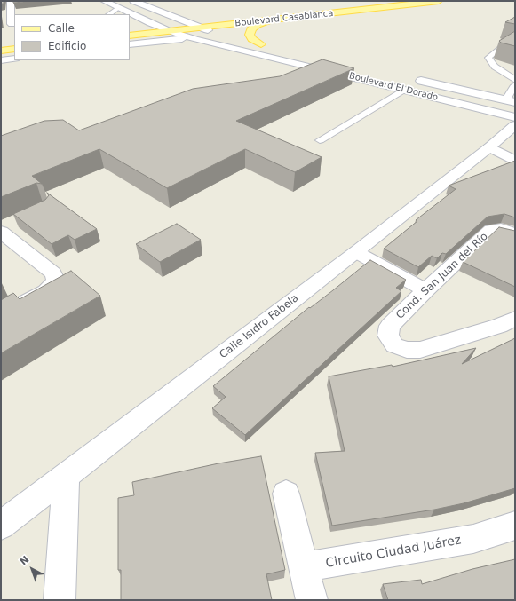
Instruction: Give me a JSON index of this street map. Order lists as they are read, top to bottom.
{
  "streets": {
    "main road": ["Boulevard Casablanca"],
    "street": [
      "Boulevard El Dorado",
      "Cond. San Juan del Río",
      "Calle Isidro Fabela",
      "Circuito Ciudad Juárez"
    ]
  },
  "crossings": [
    ["Boulevard Casablanca", "Boulevard El Dorado"]
  ],
  "legend": ["Calle", "Edificio"],
  "north": "top left"
}
